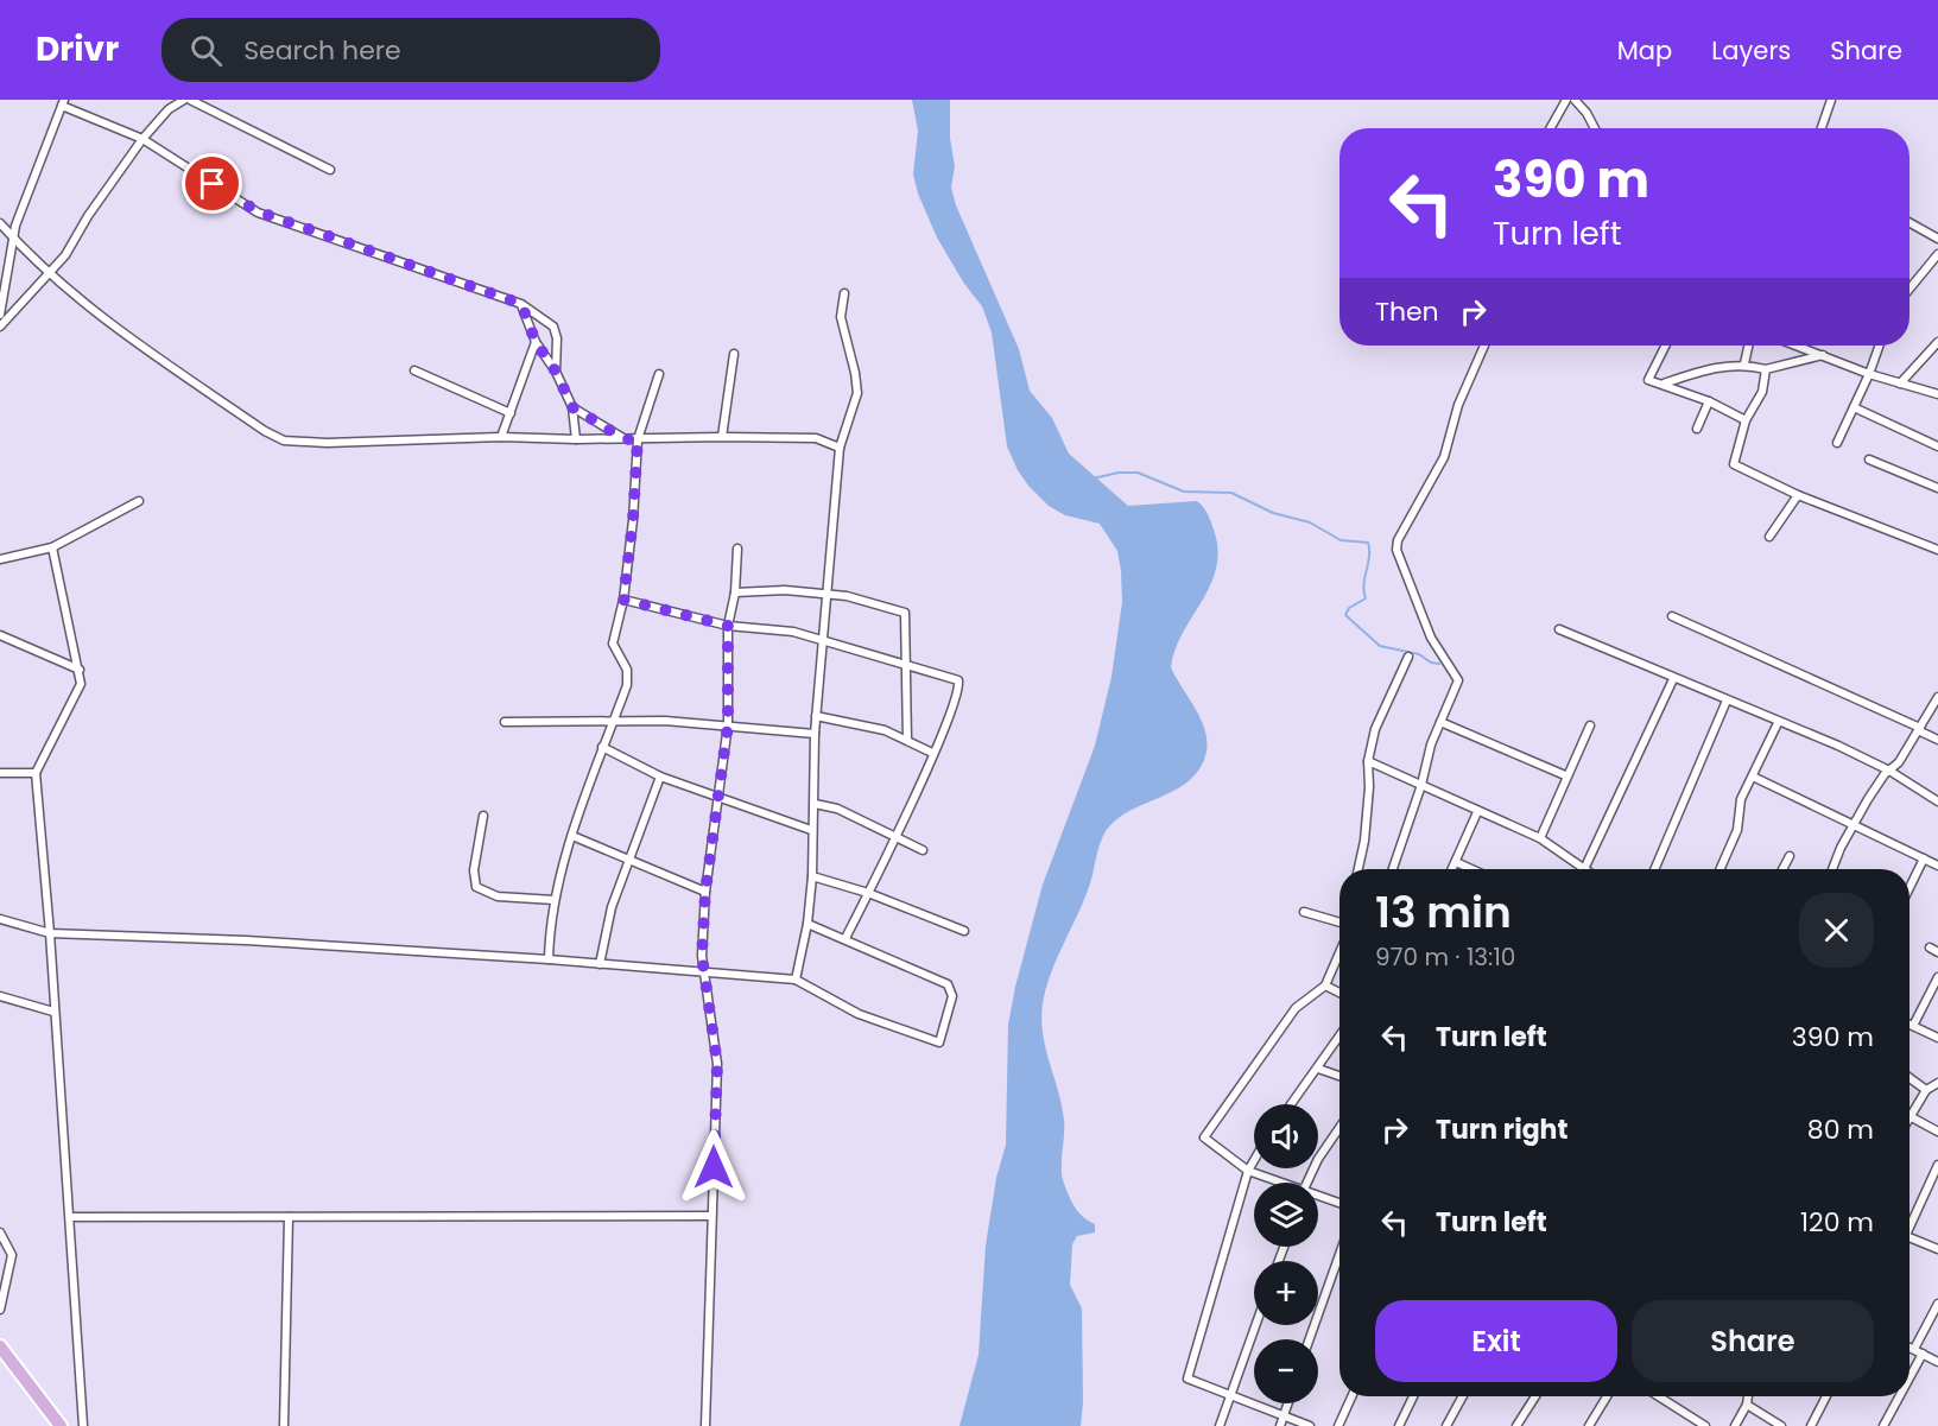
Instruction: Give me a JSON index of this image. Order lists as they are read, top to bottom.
{
  "page": {
    "header": "Drivr",
    "search": "Search here",
    "nav": ["Map", "Layers", "Share"],
    "turn": ["390 m", "Turn left"],
    "then": "Then",
    "heading": ["13 min", "970 m · 13:10"],
    "list": [
      {
        "name": "Turn left",
        "value": "390 m"
      },
      {
        "name": "Turn right",
        "value": "80 m"
      },
      {
        "name": "Turn left",
        "value": "120 m"
      }
    ],
    "map_buttons": ["+", "−"],
    "buttons": ["Exit", "Share"]
  }
}
